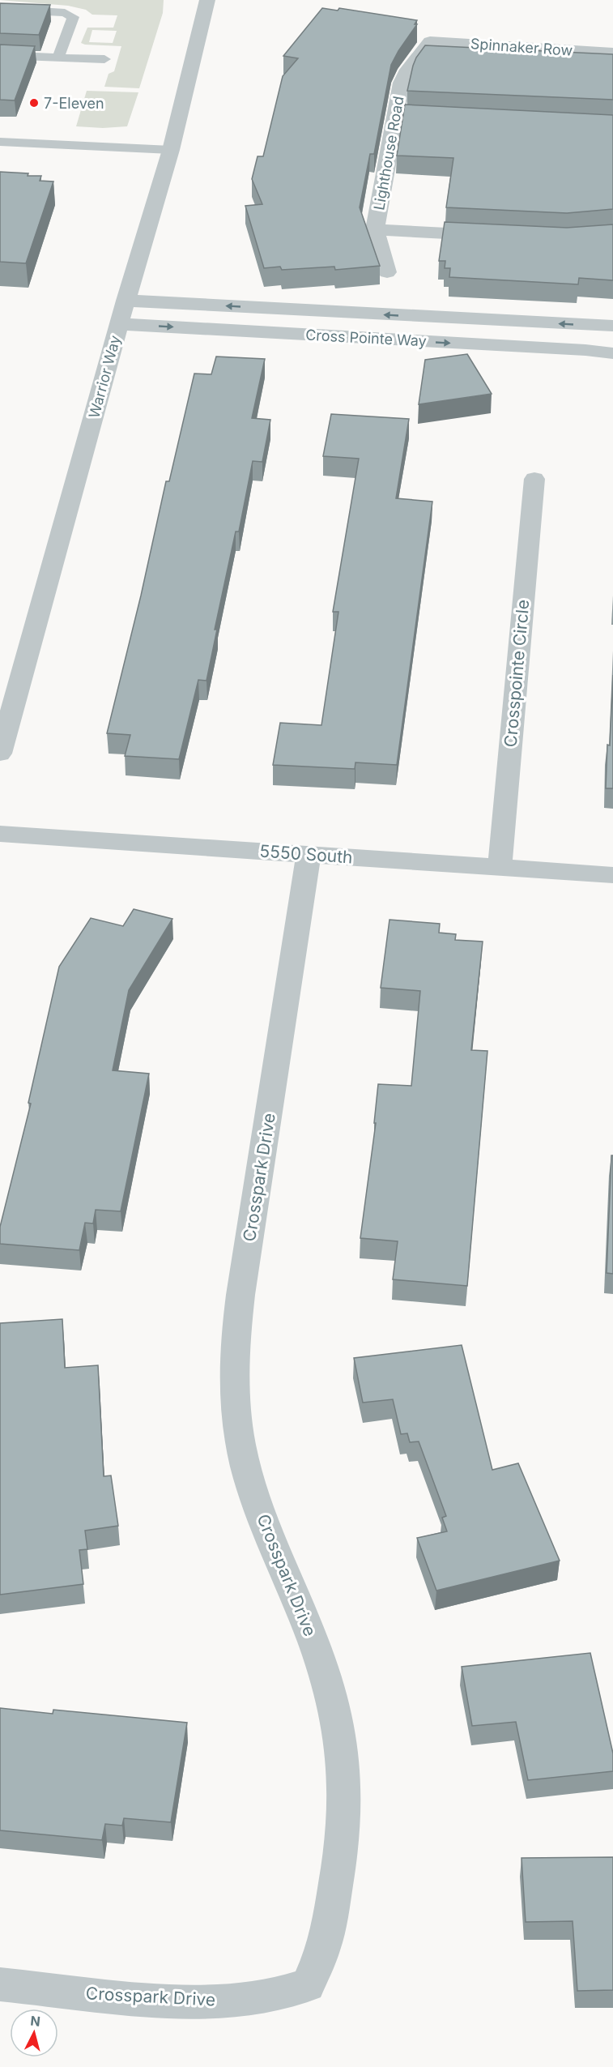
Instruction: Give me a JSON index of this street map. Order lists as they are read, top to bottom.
{
  "streets": {
    "street": [
      "Spinnaker Row",
      "Lighthouse Road",
      "Cross Pointe Way",
      "Warrior Way",
      "Crosspointe Circle",
      "5550 South",
      "Crosspark Drive"
    ]
  },
  "crossings": [
    ["Spinnaker Row", "Lighthouse Road"],
    ["Cross Pointe Way", "Warrior Way"],
    ["Crosspointe Circle", "5550 South"],
    ["5550 South", "Crosspark Drive"]
  ],
  "places": ["7-Eleven"],
  "north": "top"
}
